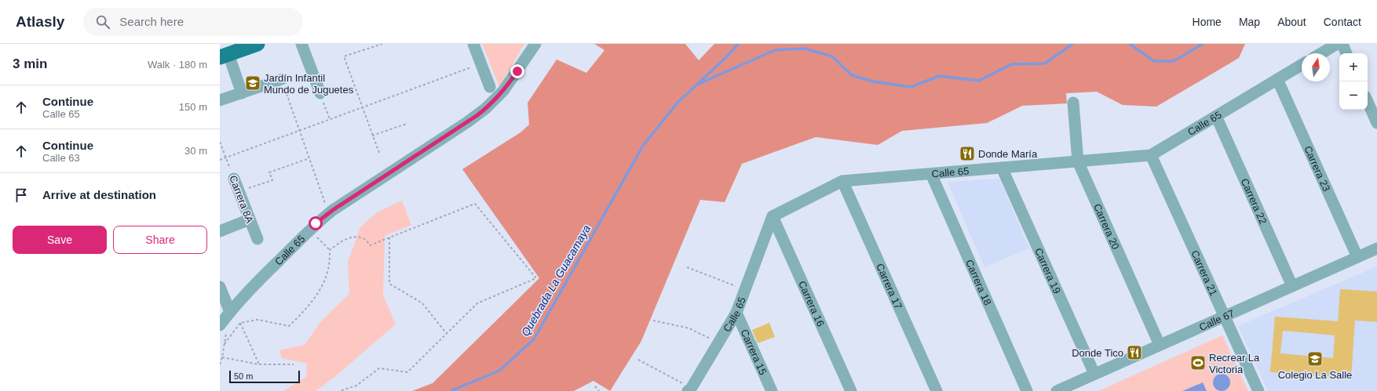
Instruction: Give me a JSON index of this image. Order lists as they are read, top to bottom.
{
  "streets": {
    "street": [
      "Calle 65",
      "Carrera 23",
      "Carrera 8A",
      "Carrera 22",
      "Carrera 20",
      "Carrera 19",
      "Carrera 21",
      "Carrera 18",
      "Carrera 17",
      "Carrera 16",
      "Calle 67",
      "Carrera 15"
    ]
  },
  "crossings": [
    ["Calle 65", "Carrera 23"],
    ["Calle 65", "Carrera 22"],
    ["Calle 65", "Carrera 20"],
    ["Calle 65", "Carrera 19"],
    ["Calle 65", "Carrera 21"],
    ["Calle 65", "Carrera 18"],
    ["Calle 65", "Carrera 17"],
    ["Calle 65", "Carrera 16"],
    ["Calle 65", "Carrera 15"],
    ["Carrera 23", "Calle 67"],
    ["Carrera 22", "Calle 67"],
    ["Carrera 20", "Calle 67"],
    ["Carrera 19", "Calle 67"],
    ["Carrera 21", "Calle 67"]
  ],
  "water": ["Quebrada La Guacamaya"],
  "places": {
    "school or university": ["Jardín Infantil Mundo de Juguetes", "Colegio La Salle"],
    "restaurant": ["Donde María", "Donde Tico"],
    "sports": ["Recrear La Victoria"]
  },
  "scale_bar": "50 m",
  "north": "top",
  "page": {
    "header": "Atlasly",
    "search": "Search here",
    "nav": [
      "Home",
      "Map",
      "About",
      "Contact"
    ],
    "heading": ["3 min", "Walk · 180 m"],
    "map_buttons": ["+", "−"],
    "list": [
      ["Continue", "Calle 65", "150 m"],
      ["Continue", "Calle 63", "30 m"],
      "Arrive at destination"
    ],
    "buttons": ["Save", "Share"],
    "scale": "50 m"
  }
}
